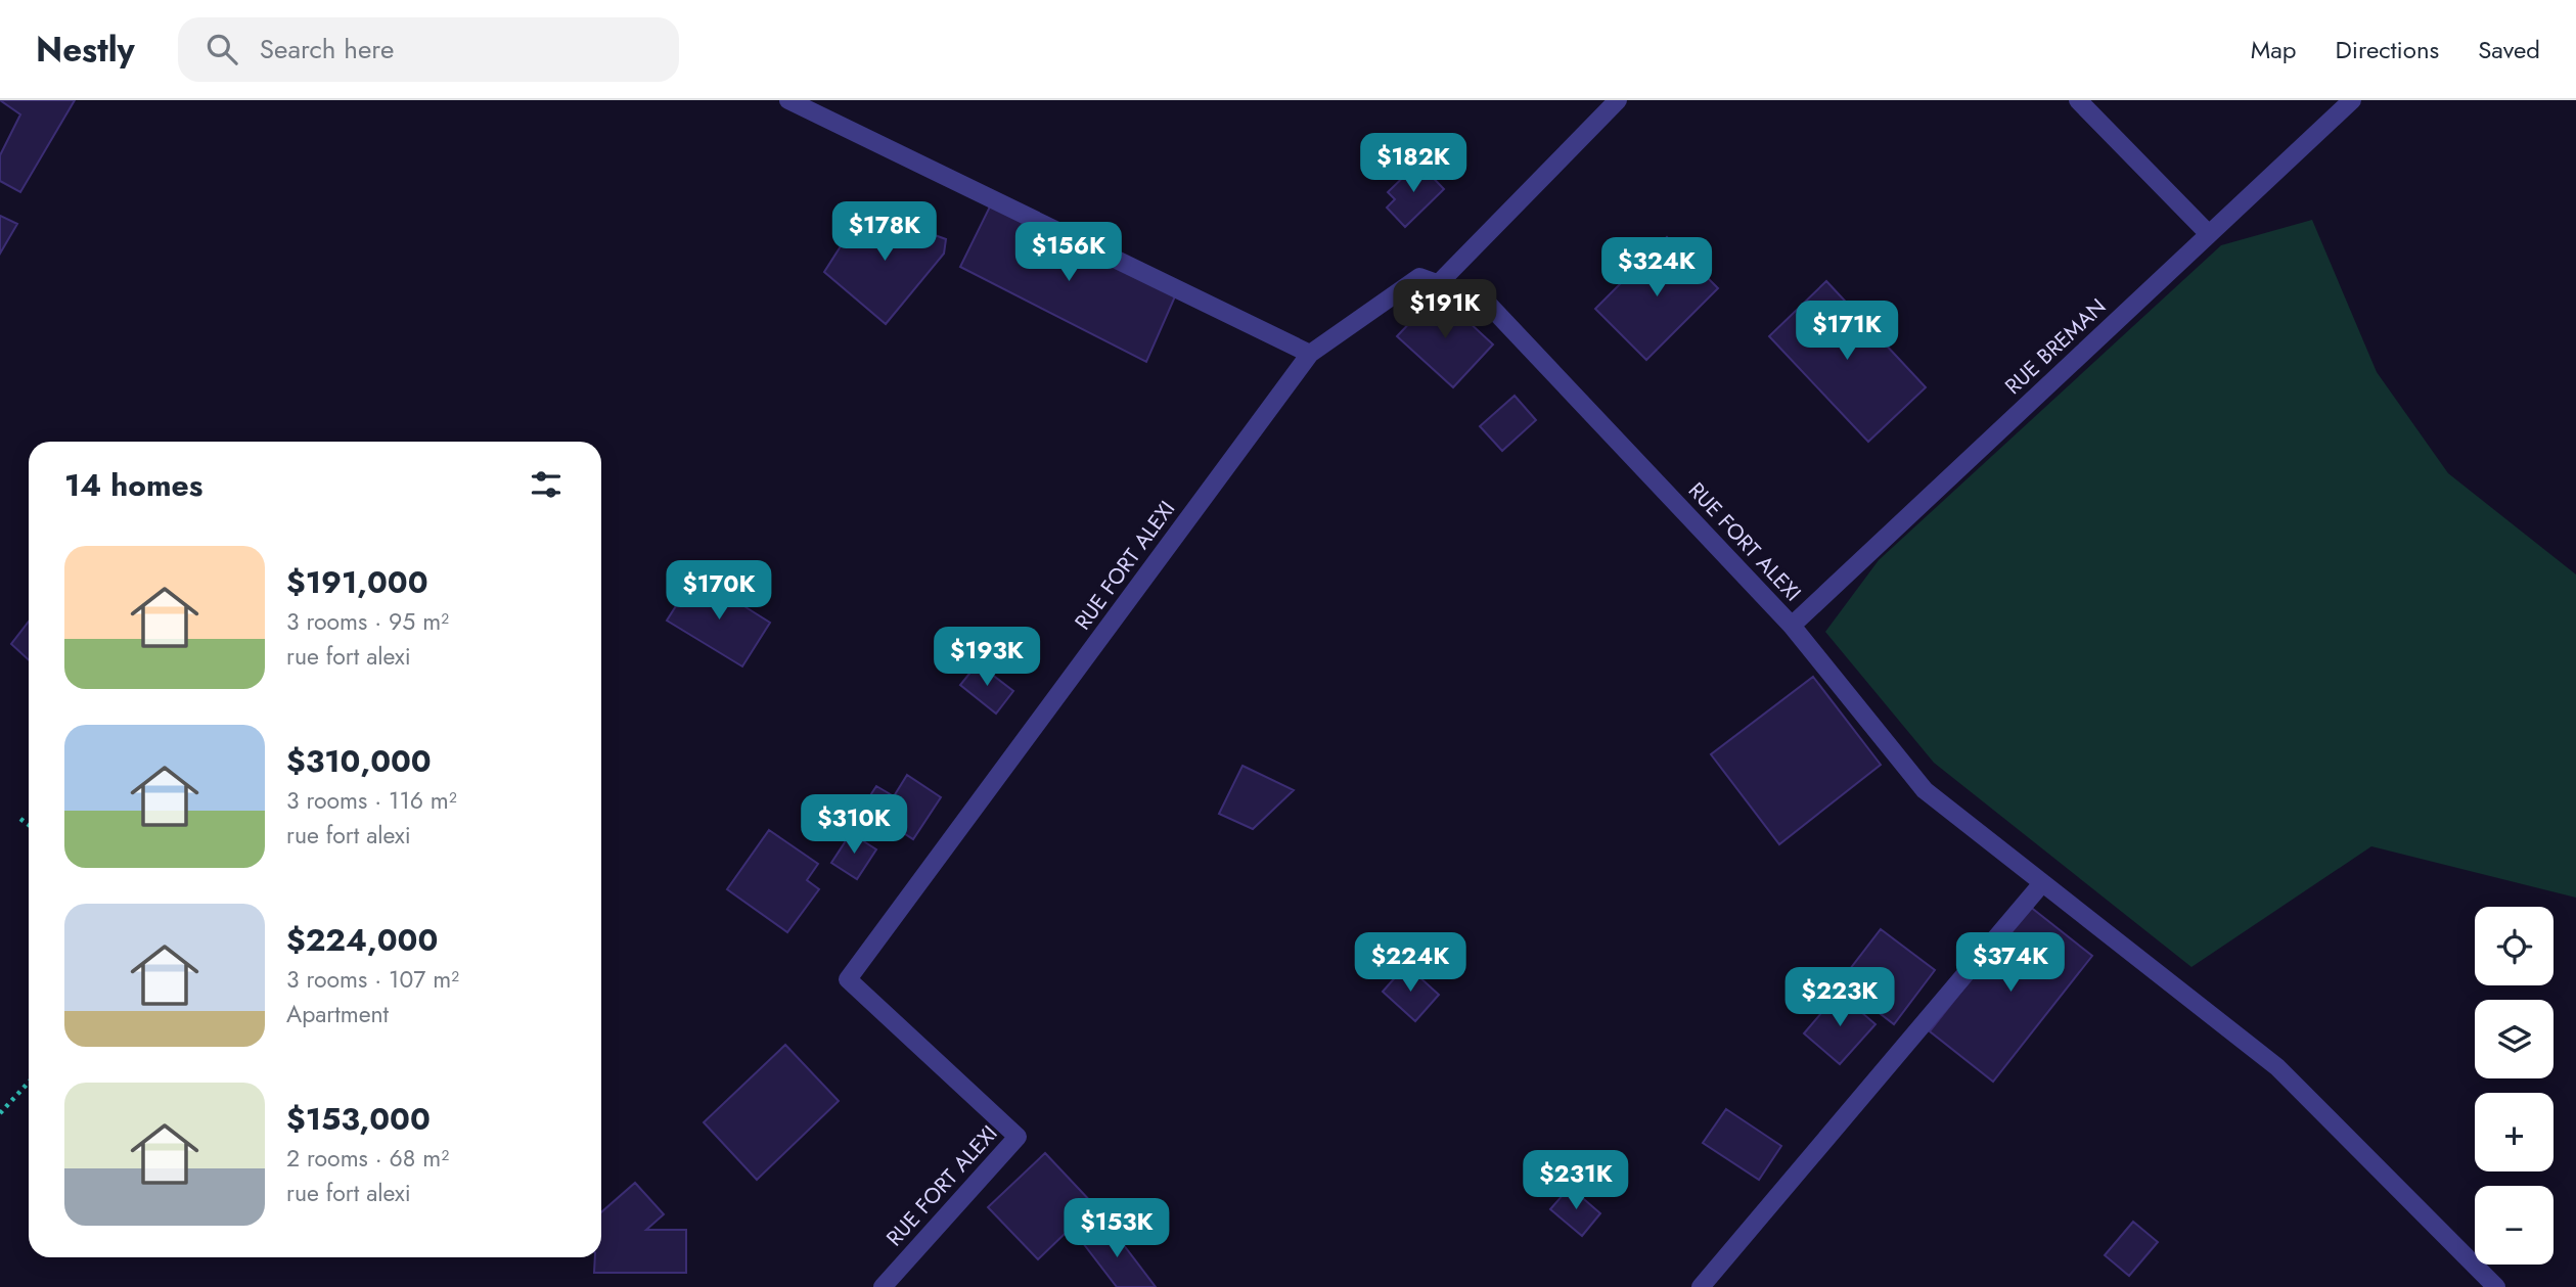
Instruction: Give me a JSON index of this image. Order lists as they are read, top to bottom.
{
  "streets": {
    "street": ["RUE BREMAN", "RUE FORT ALEXI"]
  },
  "crossings": [
    ["RUE BREMAN", "RUE FORT ALEXI"]
  ],
  "page": {
    "header": "Nestly",
    "search": "Search here",
    "nav": ["Map", "Directions", "Saved"],
    "price": [
      "$182K",
      "$178K",
      "$156K",
      "$324K",
      "$191K",
      "$171K",
      "$170K",
      "$193K",
      "$310K",
      "$224K",
      "$374K",
      "$223K",
      "$231K",
      "$153K"
    ],
    "heading": "14 homes",
    "list": [
      {
        "name": "$191,000",
        "note": "3 rooms · 95 m² · rue fort alexi"
      },
      {
        "name": "$310,000",
        "note": "3 rooms · 116 m² · rue fort alexi"
      },
      {
        "name": "$224,000",
        "note": "3 rooms · 107 m² · Apartment"
      },
      {
        "name": "$153,000",
        "note": "2 rooms · 68 m² · rue fort alexi"
      }
    ],
    "map_buttons": ["+", "−"]
  }
}
